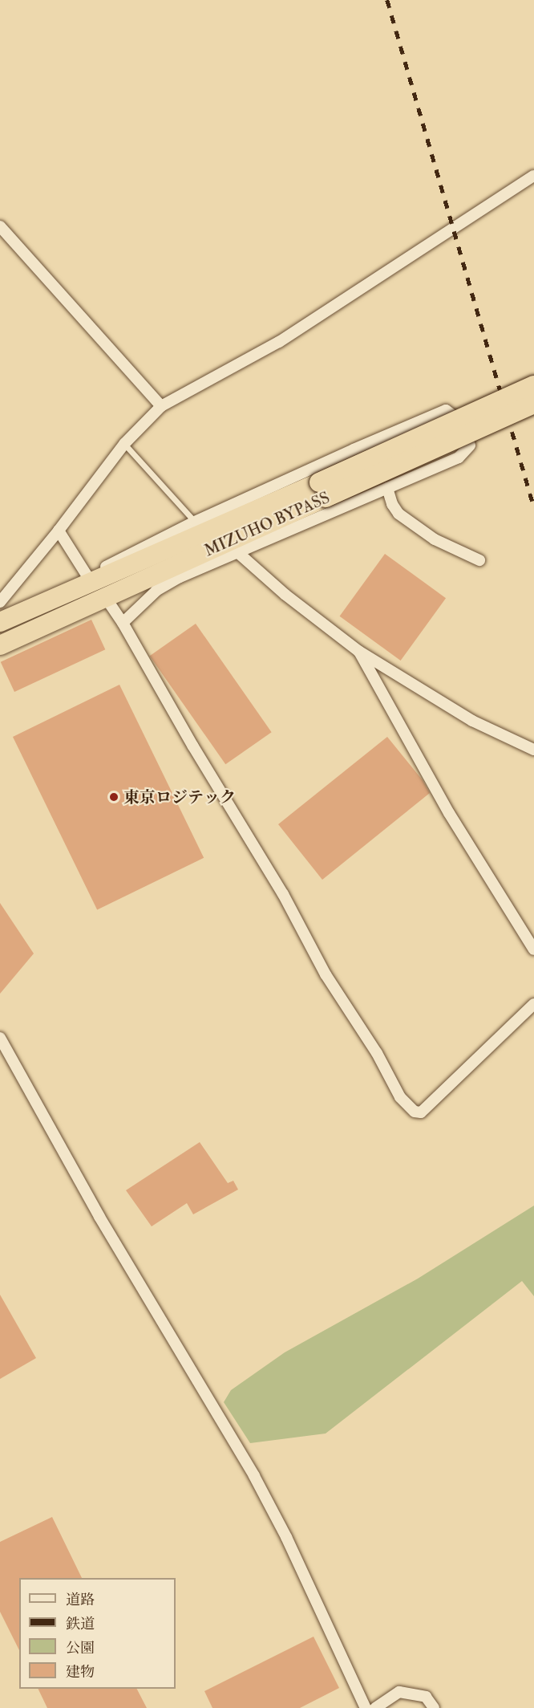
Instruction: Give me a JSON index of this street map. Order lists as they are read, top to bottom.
{
  "streets": {
    "highway": ["MIZUHO BYPASS"]
  },
  "places": ["東京ロジテック"],
  "legend": [
    "道路",
    "鉄道",
    "公園",
    "建物"
  ]
}
